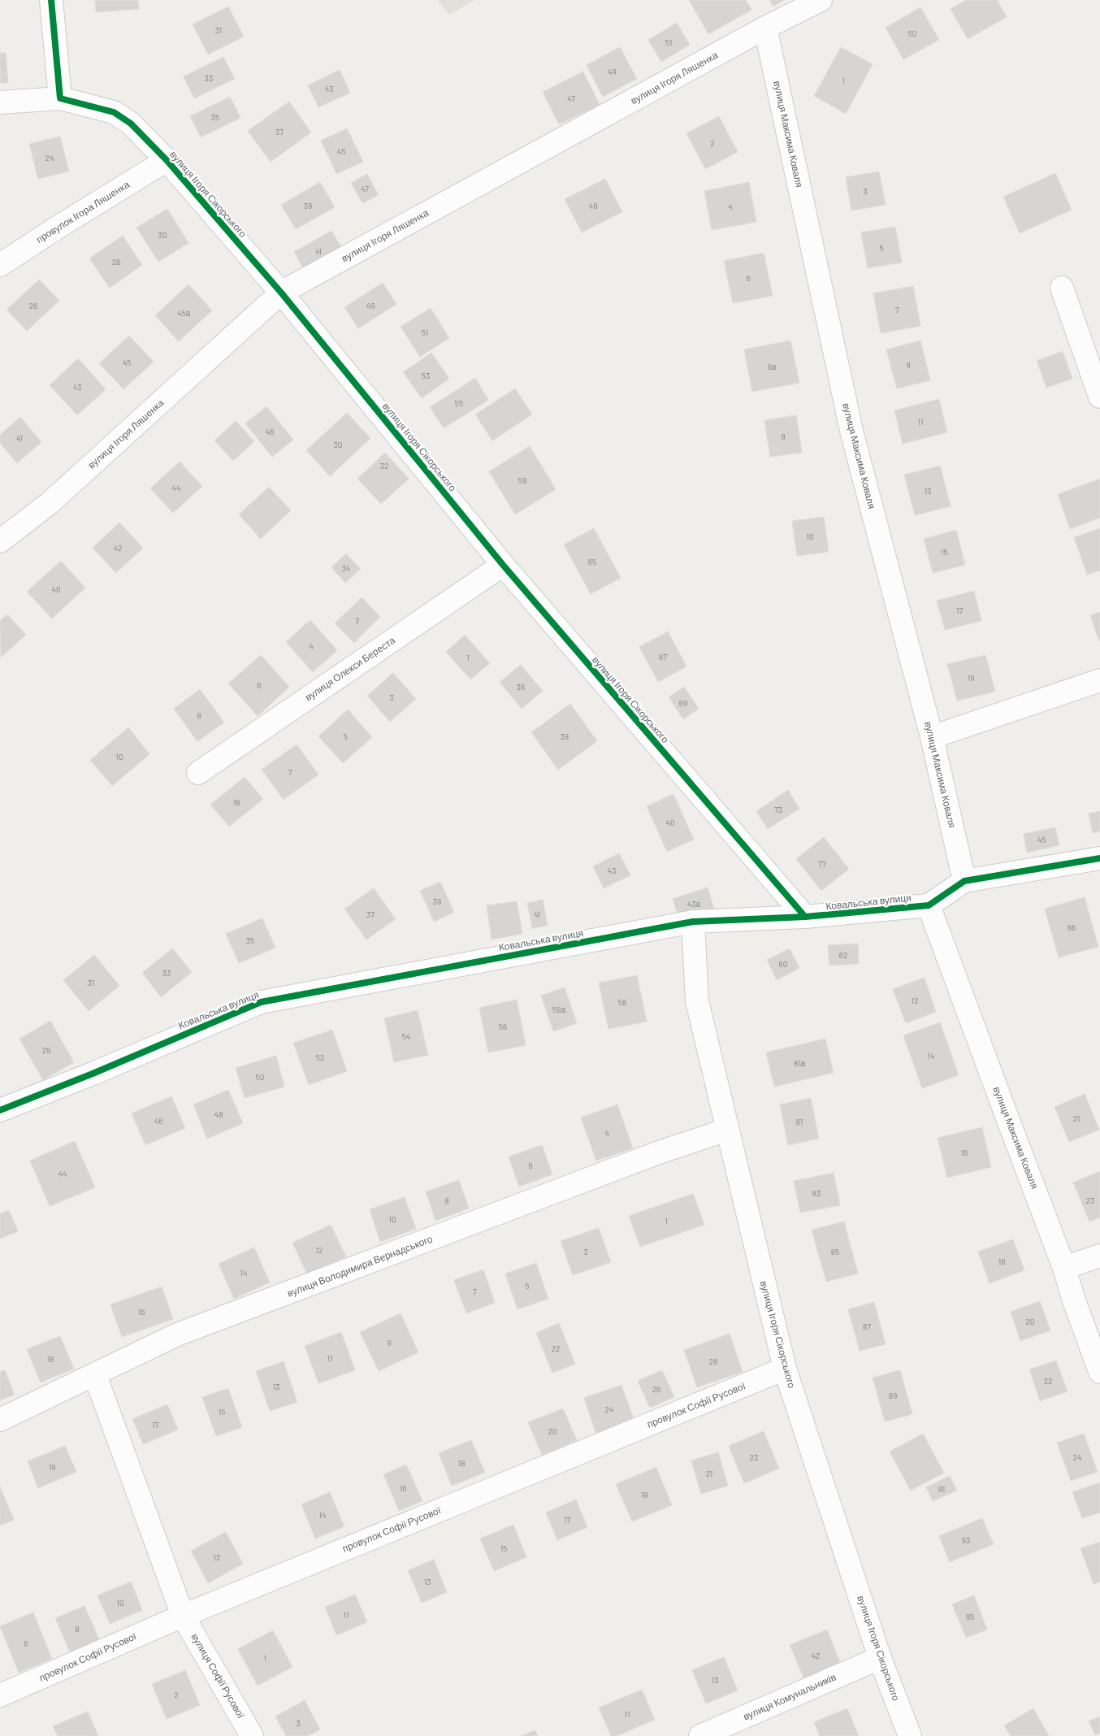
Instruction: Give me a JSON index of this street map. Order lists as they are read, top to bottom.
{
  "streets": {
    "street": [
      "вулиця Ігоря Ляшенка",
      "вулиця Максима Коваля",
      "вулиця Ігоря Сікорського",
      "провулок Ігора Ляшенка",
      "вулиця Олекси Береста",
      "Ковальська вулиця",
      "вулиця Володимира Вернадського",
      "провулок Софії Русової",
      "вулиця Софії Русової",
      "вулиця Комунальників"
    ]
  },
  "crossings": [
    ["вулиця Ігоря Ляшенка", "вулиця Максима Коваля"],
    ["вулиця Ігоря Ляшенка", "вулиця Ігоря Сікорського"],
    ["вулиця Максима Коваля", "Ковальська вулиця"],
    ["вулиця Ігоря Сікорського", "провулок Ігора Ляшенка"],
    ["вулиця Ігоря Сікорського", "вулиця Олекси Береста"],
    ["вулиця Ігоря Сікорського", "Ковальська вулиця"],
    ["вулиця Ігоря Сікорського", "вулиця Володимира Вернадського"],
    ["вулиця Ігоря Сікорського", "провулок Софії Русової"],
    ["вулиця Ігоря Сікорського", "вулиця Комунальників"],
    ["вулиця Володимира Вернадського", "вулиця Софії Русової"],
    ["провулок Софії Русової", "вулиця Софії Русової"]
  ],
  "house_numbers": [
    "31",
    "50",
    "51",
    "49",
    "33",
    "1",
    "43",
    "47",
    "35",
    "37",
    "2",
    "45",
    "24",
    "47",
    "3",
    "39",
    "48",
    "4",
    "30",
    "5",
    "41",
    "28",
    "6",
    "26",
    "49",
    "7",
    "45а",
    "51",
    "45",
    "9",
    "6а",
    "53",
    "43",
    "55",
    "11",
    "46",
    "8",
    "41",
    "30",
    "32",
    "59",
    "44",
    "13",
    "10",
    "42",
    "15",
    "65",
    "34",
    "40",
    "17",
    "2",
    "4",
    "67",
    "1",
    "19",
    "6",
    "36",
    "3",
    "69",
    "8",
    "5",
    "38",
    "10",
    "7",
    "18",
    "73",
    "40",
    "45",
    "77",
    "43",
    "39",
    "43а",
    "37",
    "41",
    "66",
    "35",
    "62",
    "60",
    "33",
    "31",
    "12",
    "58",
    "58а",
    "56",
    "54",
    "29",
    "14",
    "52",
    "81а",
    "50",
    "48",
    "21",
    "46",
    "81",
    "4",
    "16",
    "6",
    "44",
    "83",
    "8",
    "23",
    "10",
    "1",
    "12",
    "3",
    "85",
    "18",
    "14",
    "5",
    "7",
    "16",
    "20",
    "87",
    "9",
    "22",
    "11",
    "18",
    "28",
    "22",
    "13",
    "26",
    "89",
    "24",
    "15",
    "17",
    "20",
    "23",
    "24",
    "18",
    "19",
    "21",
    "16",
    "91",
    "19",
    "14",
    "17",
    "93",
    "15",
    "12",
    "13",
    "10",
    "11",
    "95",
    "8",
    "6",
    "42",
    "1",
    "13",
    "2",
    "11",
    "3"
  ]
}
